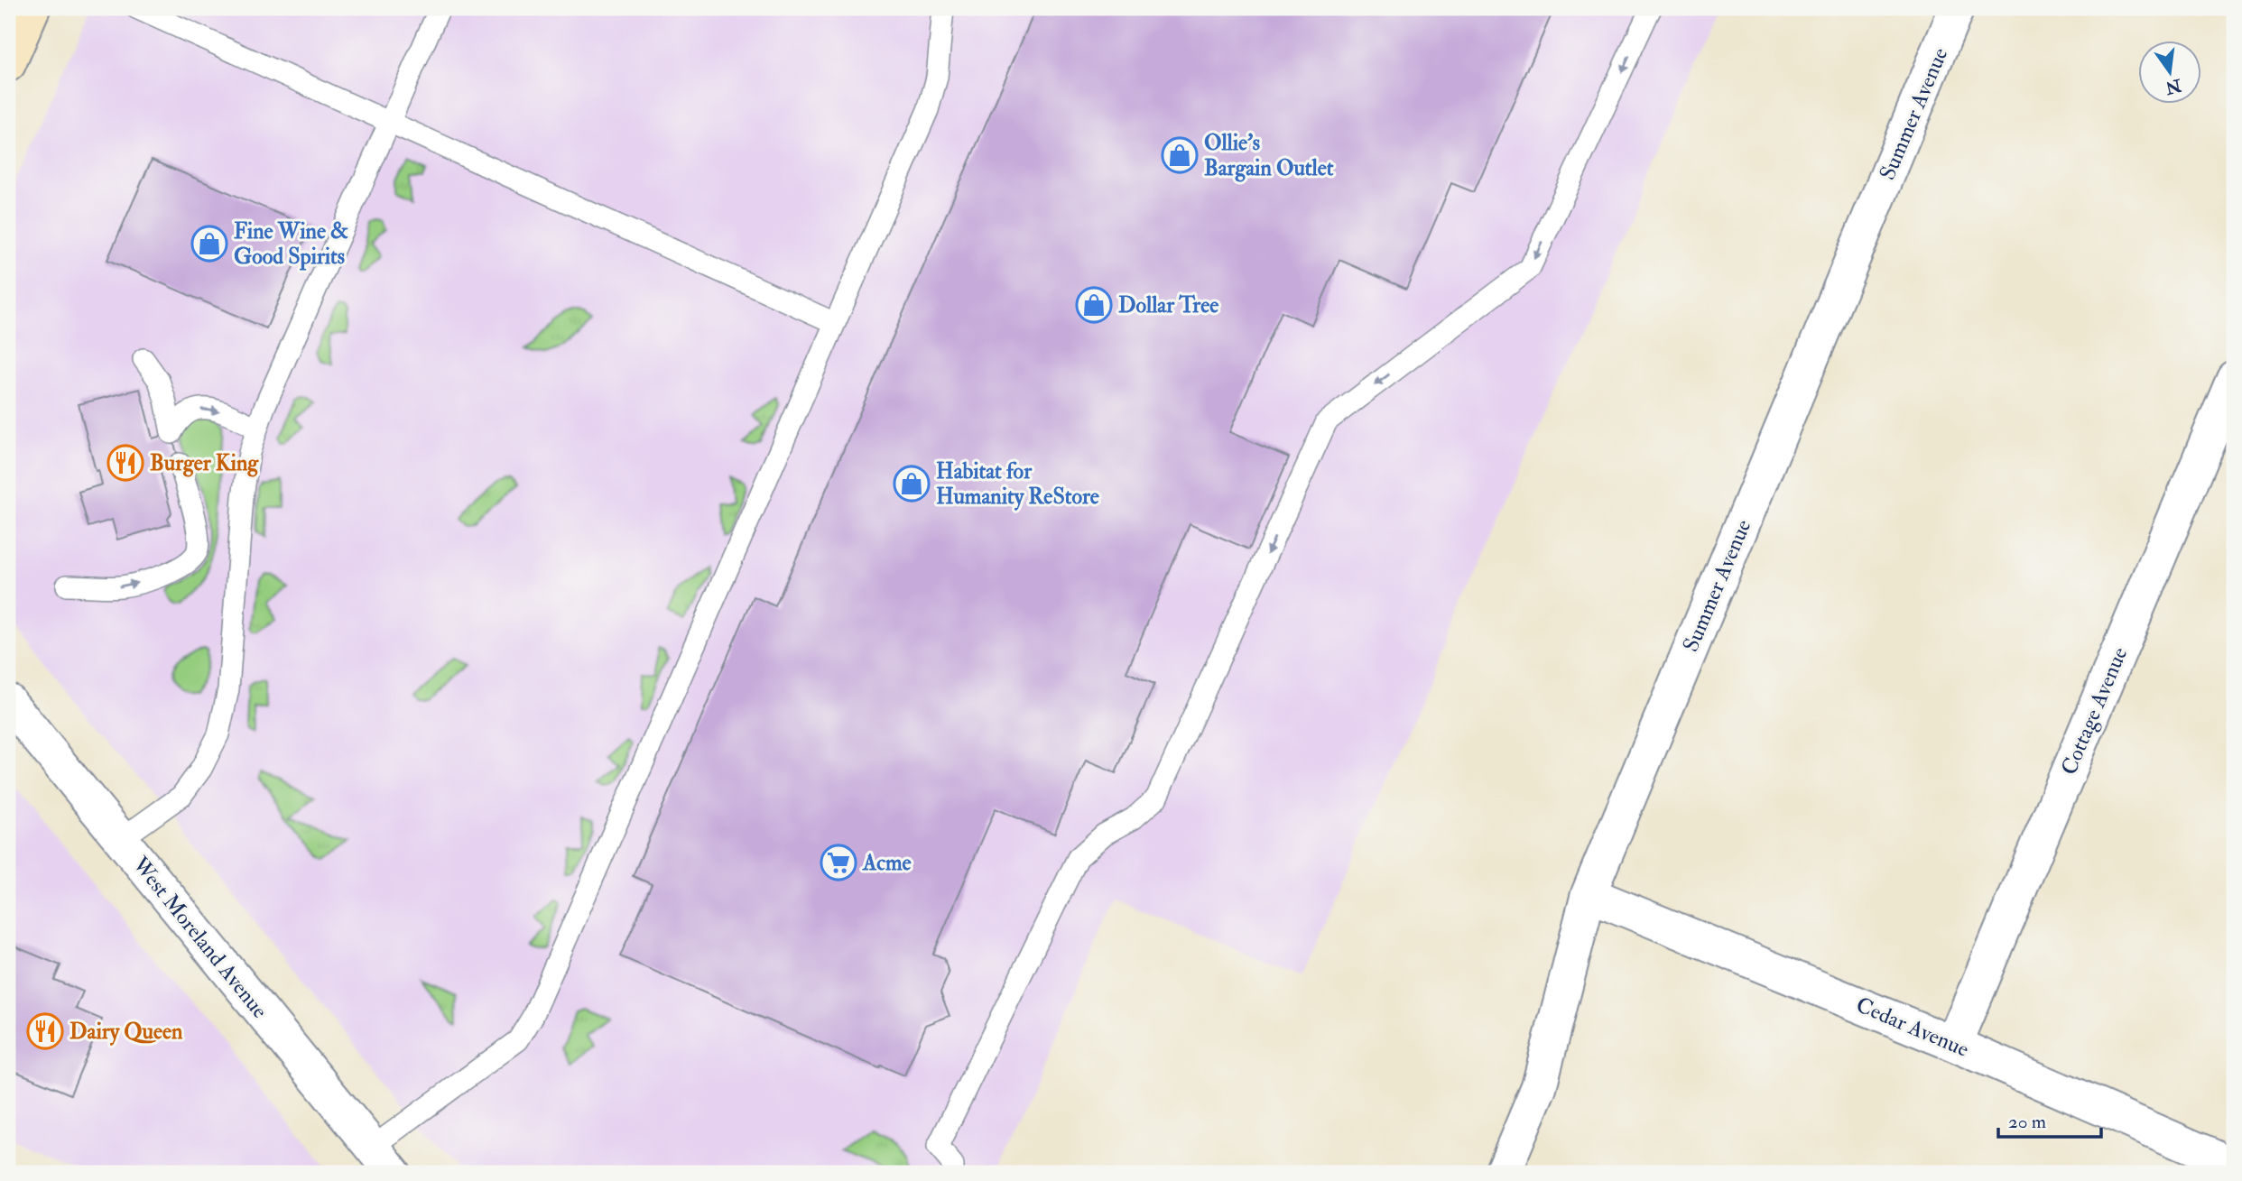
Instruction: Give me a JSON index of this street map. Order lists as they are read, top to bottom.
{
  "streets": {
    "street": [
      "Summer Avenue",
      "Cottage Avenue",
      "West Moreland Avenue",
      "Cedar Avenue"
    ]
  },
  "crossings": [
    ["Summer Avenue", "Cedar Avenue"],
    ["Cottage Avenue", "Cedar Avenue"]
  ],
  "places": {
    "shop": [
      "Ollie's Bargain Outlet",
      "Fine Wine & Good Spirits",
      "Dollar Tree",
      "Habitat for Humanity ReStore"
    ],
    "restaurant": ["Burger King", "Dairy Queen"],
    "supermarket": ["Acme"]
  },
  "scale_bar": "20 m",
  "north": "bottom"
}
